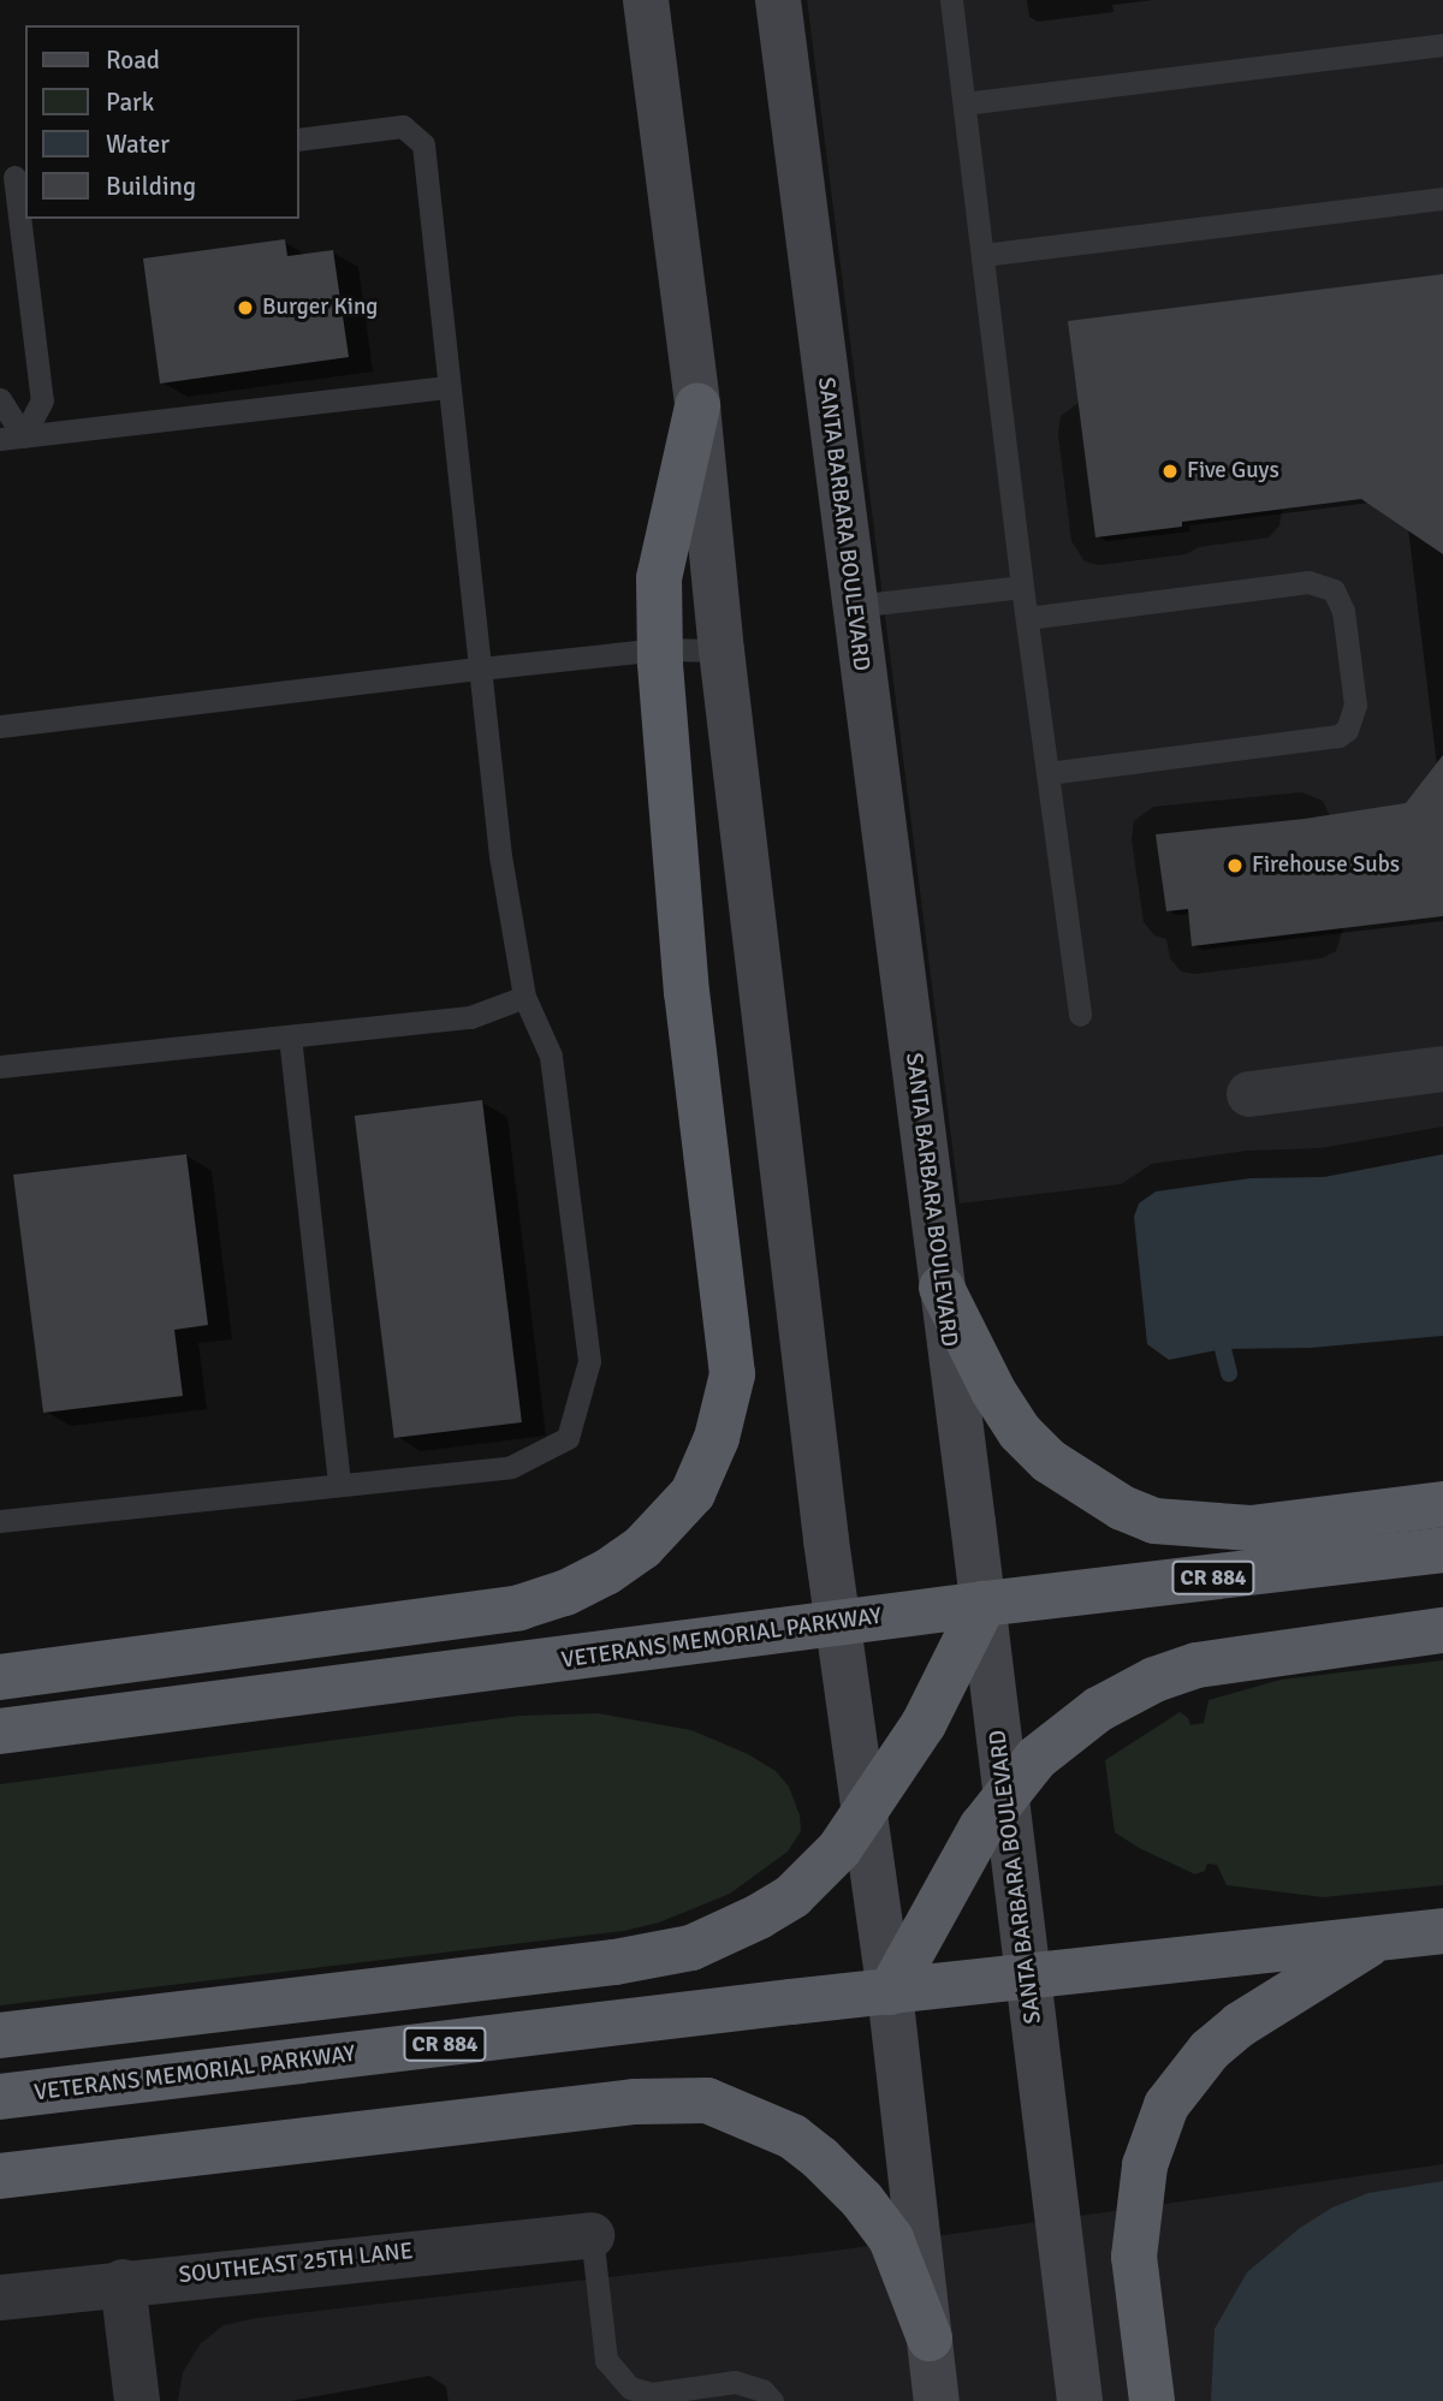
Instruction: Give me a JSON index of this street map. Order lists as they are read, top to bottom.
{
  "streets": {
    "highway": ["CR 884", "VETERANS MEMORIAL PARKWAY"],
    "main road": ["SANTA BARBARA BOULEVARD"],
    "street": ["SOUTHEAST 25TH LANE"]
  },
  "crossings": [
    ["SANTA BARBARA BOULEVARD", "VETERANS MEMORIAL PARKWAY"]
  ],
  "places": ["Burger King", "Five Guys", "Firehouse Subs"],
  "legend": [
    "Road",
    "Park",
    "Water",
    "Building"
  ]
}
